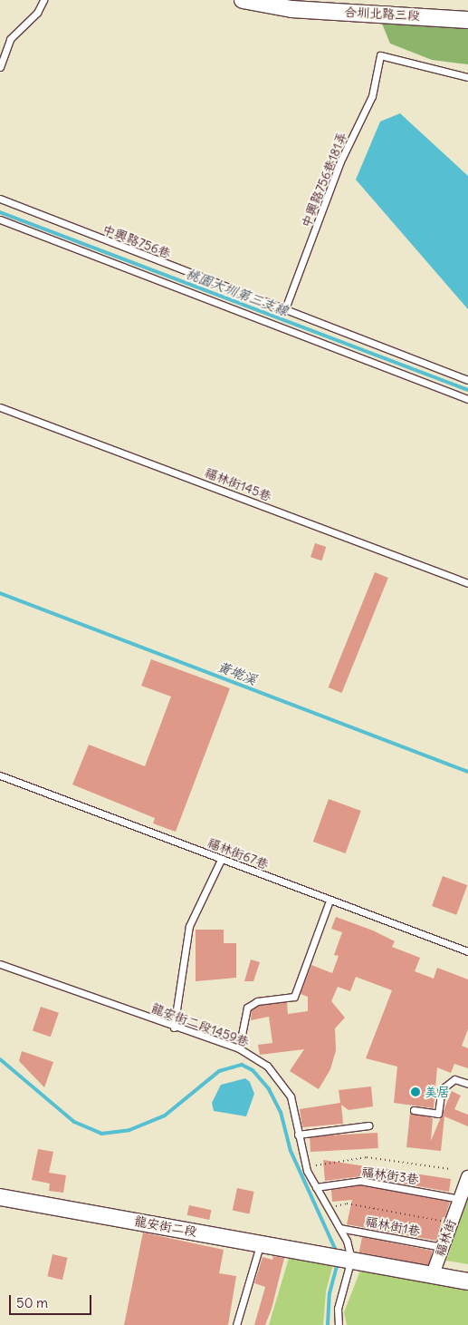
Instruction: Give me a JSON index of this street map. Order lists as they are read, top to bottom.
{
  "streets": {
    "street": ["合圳北路三段", "龍安街二段", "福林街"],
    "lane": [
      "中興路756巷181弄",
      "中興路756巷",
      "福林街145巷",
      "福林街67巷",
      "龍安街二段1459巷",
      "福林街3巷",
      "福林街1巷"
    ]
  },
  "crossings": [
    ["中興路756巷181弄", "中興路756巷"],
    ["龍安街二段1459巷", "福林街3巷"],
    ["龍安街二段1459巷", "龍安街二段"],
    ["龍安街二段1459巷", "福林街1巷"],
    ["福林街3巷", "福林街"],
    ["福林街1巷", "福林街"]
  ],
  "water": ["桃園大圳第三支線", "黃墘溪"],
  "places": ["美居"],
  "scale_bar": "50 m"
}
